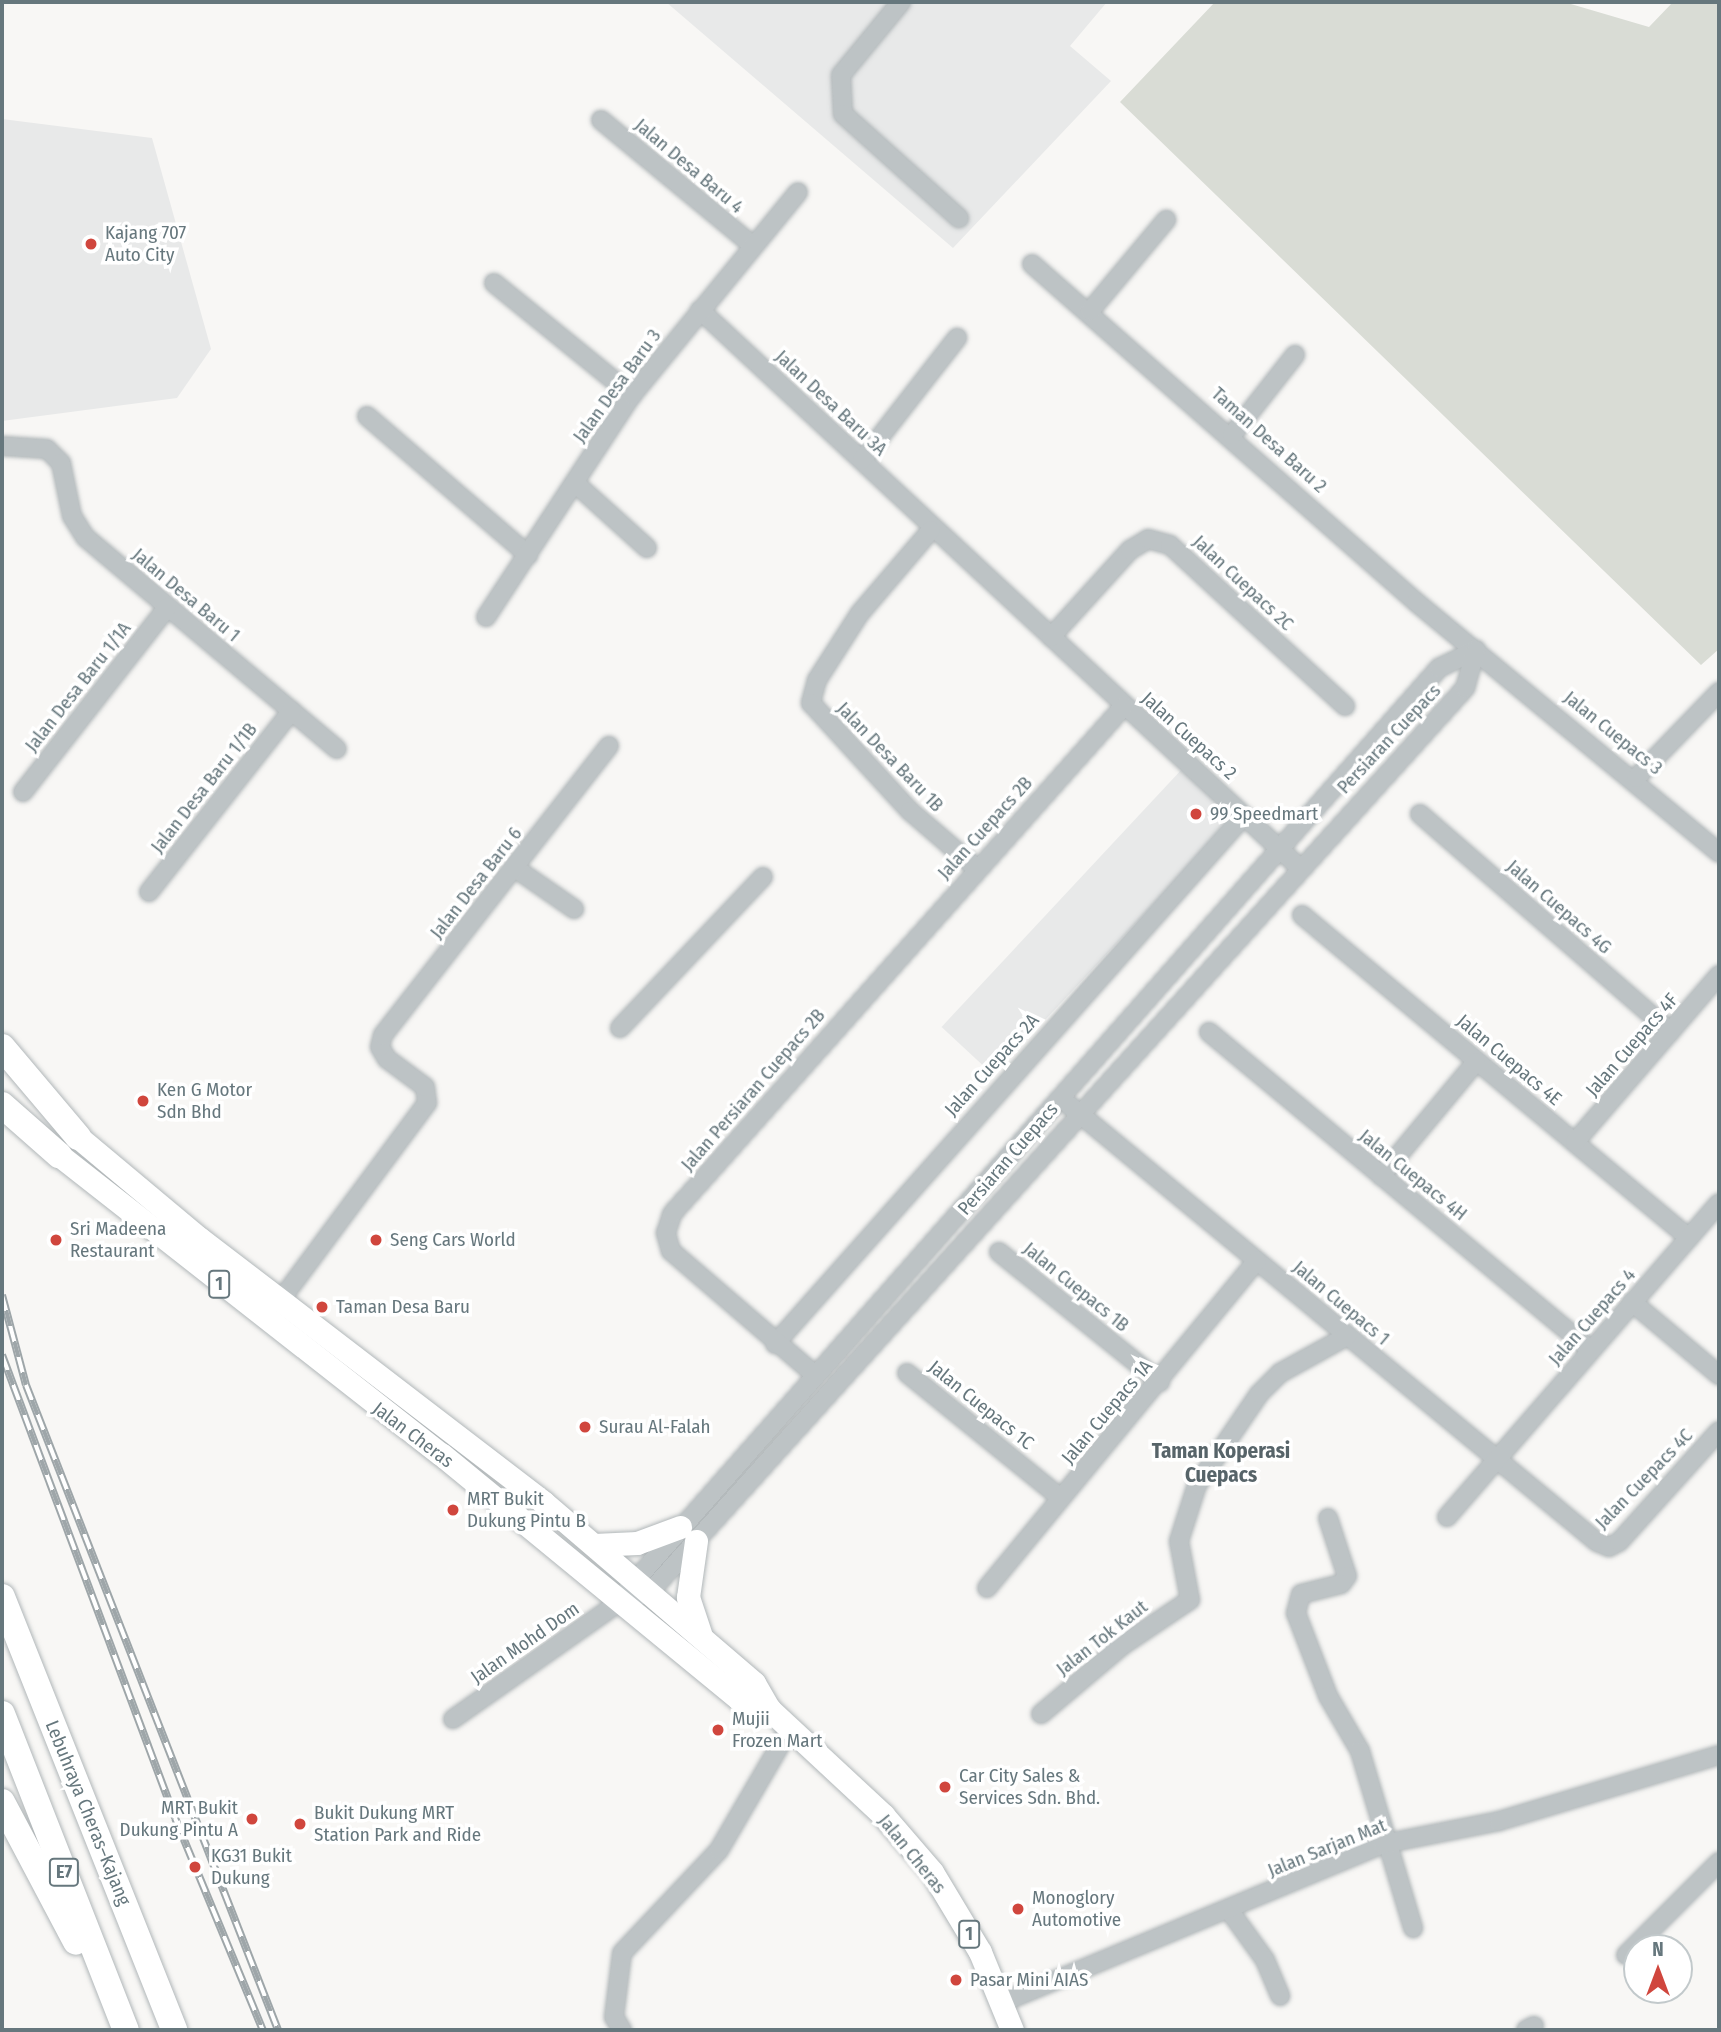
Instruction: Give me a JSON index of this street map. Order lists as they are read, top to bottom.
{
  "streets": {
    "highway": ["Lebuhraya Cheras–Kajang", "E7"],
    "main road": ["1", "Jalan Cheras"],
    "street": [
      "Jalan Desa Baru 4",
      "Jalan Desa Baru 3",
      "Jalan Desa Baru 3A",
      "Taman Desa Baru 2",
      "Jalan Cuepacs 2C",
      "Jalan Desa Baru 1",
      "Jalan Desa Baru 1/1A",
      "Jalan Cuepacs 3",
      "Jalan Cuepacs 2",
      "Persiaran Cuepacs",
      "Jalan Desa Baru 1B",
      "Jalan Desa Baru 1/1B",
      "Jalan Cuepacs 2B",
      "Jalan Desa Baru 6",
      "Jalan Cuepacs 4G",
      "Jalan Cuepacs 4F",
      "Jalan Cuepacs 4E",
      "Jalan Cuepacs 2A",
      "Jalan Persiaran Cuepacs 2B",
      "Jalan Cuepacs 4H",
      "Jalan Cuepacs 1B",
      "Jalan Cuepacs 1",
      "Jalan Cuepacs 4",
      "Jalan Cuepacs 1C",
      "Jalan Cuepacs 1A",
      "Jalan Cuepacs 4C",
      "Jalan Tok Kaut",
      "Jalan Mohd Dom",
      "Jalan Sarjan Mat"
    ]
  },
  "crossings": [
    ["Jalan Desa Baru 4", "Jalan Desa Baru 3"],
    ["Jalan Desa Baru 3", "Jalan Desa Baru 3A"],
    ["Jalan Desa Baru 3A", "Jalan Cuepacs 2C"],
    ["Jalan Desa Baru 3A", "Jalan Cuepacs 2"],
    ["Jalan Desa Baru 3A", "Jalan Desa Baru 1B"],
    ["Taman Desa Baru 2", "Jalan Cuepacs 3"],
    ["Taman Desa Baru 2", "Persiaran Cuepacs"],
    ["Jalan Cuepacs 2C", "Jalan Cuepacs 2"],
    ["Jalan Desa Baru 1", "Jalan Desa Baru 1/1A"],
    ["Jalan Desa Baru 1", "Jalan Desa Baru 1/1B"],
    ["Jalan Cuepacs 3", "Persiaran Cuepacs"],
    ["Jalan Cuepacs 2", "Persiaran Cuepacs"],
    ["Jalan Cuepacs 2", "Jalan Cuepacs 2B"],
    ["Jalan Cuepacs 2", "Jalan Cuepacs 2A"],
    ["Persiaran Cuepacs", "Jalan Cuepacs 1"],
    ["Persiaran Cuepacs", "Jalan Cheras"],
    ["Persiaran Cuepacs", "Jalan Mohd Dom"],
    ["Jalan Desa Baru 1B", "Jalan Cuepacs 2B"],
    ["Jalan Cuepacs 2B", "Jalan Persiaran Cuepacs 2B"],
    ["Jalan Desa Baru 6", "Jalan Cheras"],
    ["Jalan Cuepacs 4G", "Jalan Cuepacs 4F"],
    ["Jalan Cuepacs 4F", "Jalan Cuepacs 4E"],
    ["Jalan Cuepacs 4E", "Jalan Cuepacs 4"],
    ["Jalan Cuepacs 2A", "Jalan Persiaran Cuepacs 2B"],
    ["Jalan Cuepacs 4H", "Jalan Cuepacs 4"],
    ["Jalan Cuepacs 1B", "Jalan Cuepacs 1A"],
    ["Jalan Cuepacs 1", "Jalan Cuepacs 4"],
    ["Jalan Cuepacs 1", "Jalan Cuepacs 1A"],
    ["Jalan Cuepacs 1", "Jalan Cuepacs 4C"],
    ["Jalan Cuepacs 1", "Jalan Tok Kaut"],
    ["Jalan Cuepacs 1C", "Jalan Cuepacs 1A"],
    ["Jalan Cheras", "Jalan Mohd Dom"],
    ["Jalan Cheras", "Jalan Sarjan Mat"]
  ],
  "districts": ["Taman Koperasi Cuepacs"],
  "places": [
    "Kajang 707 Auto City",
    "99 Speedmart",
    "Ken G Motor Sdn Bhd",
    "Sri Madeena Restaurant",
    "Seng Cars World",
    "Taman Desa Baru",
    "Surau Al-Falah",
    "MRT Bukit Dukung Pintu B",
    "Mujii Frozen Mart",
    "Car City Sales & Services Sdn. Bhd.",
    "MRT Bukit Dukung Pintu A",
    "Bukit Dukung MRT Station Park and Ride",
    "KG31 Bukit Dukung",
    "Monoglory Automotive",
    "Pasar Mini AIAS"
  ],
  "north": "top"
}
